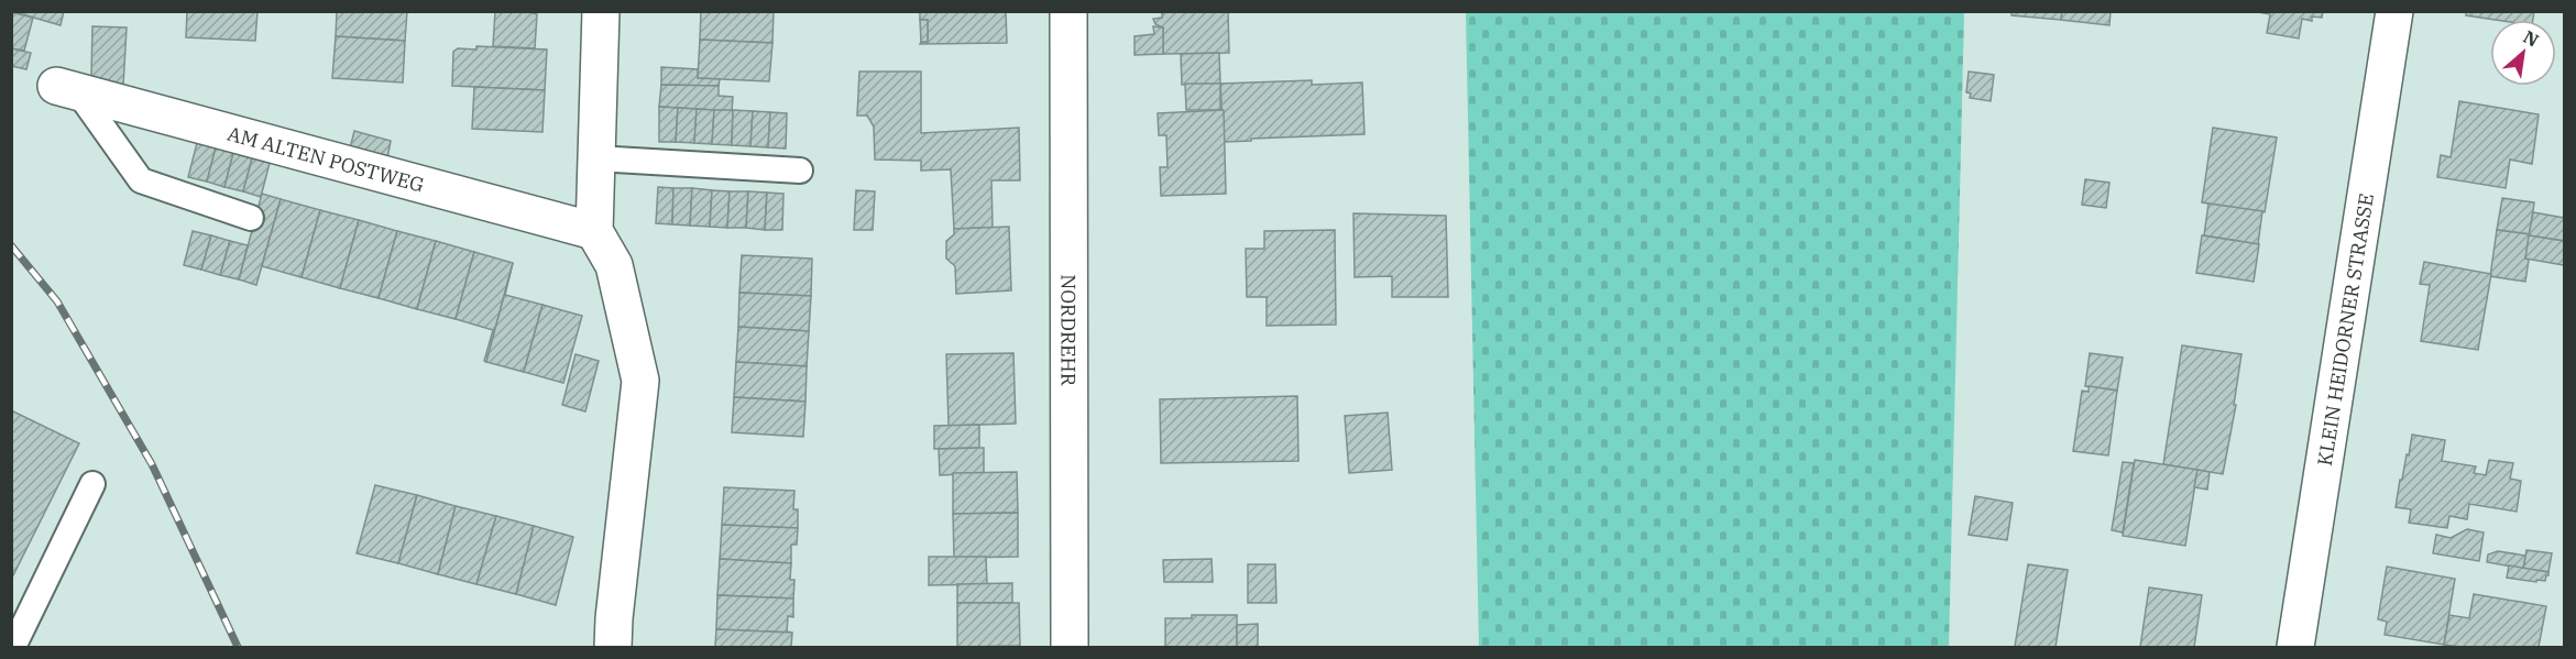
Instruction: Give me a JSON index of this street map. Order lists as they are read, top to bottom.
{
  "streets": {
    "street": ["AM ALTEN POSTWEG", "KLEIN HEIDORNER STRASSE", "NORDREHR"]
  },
  "north": "top right"
}
